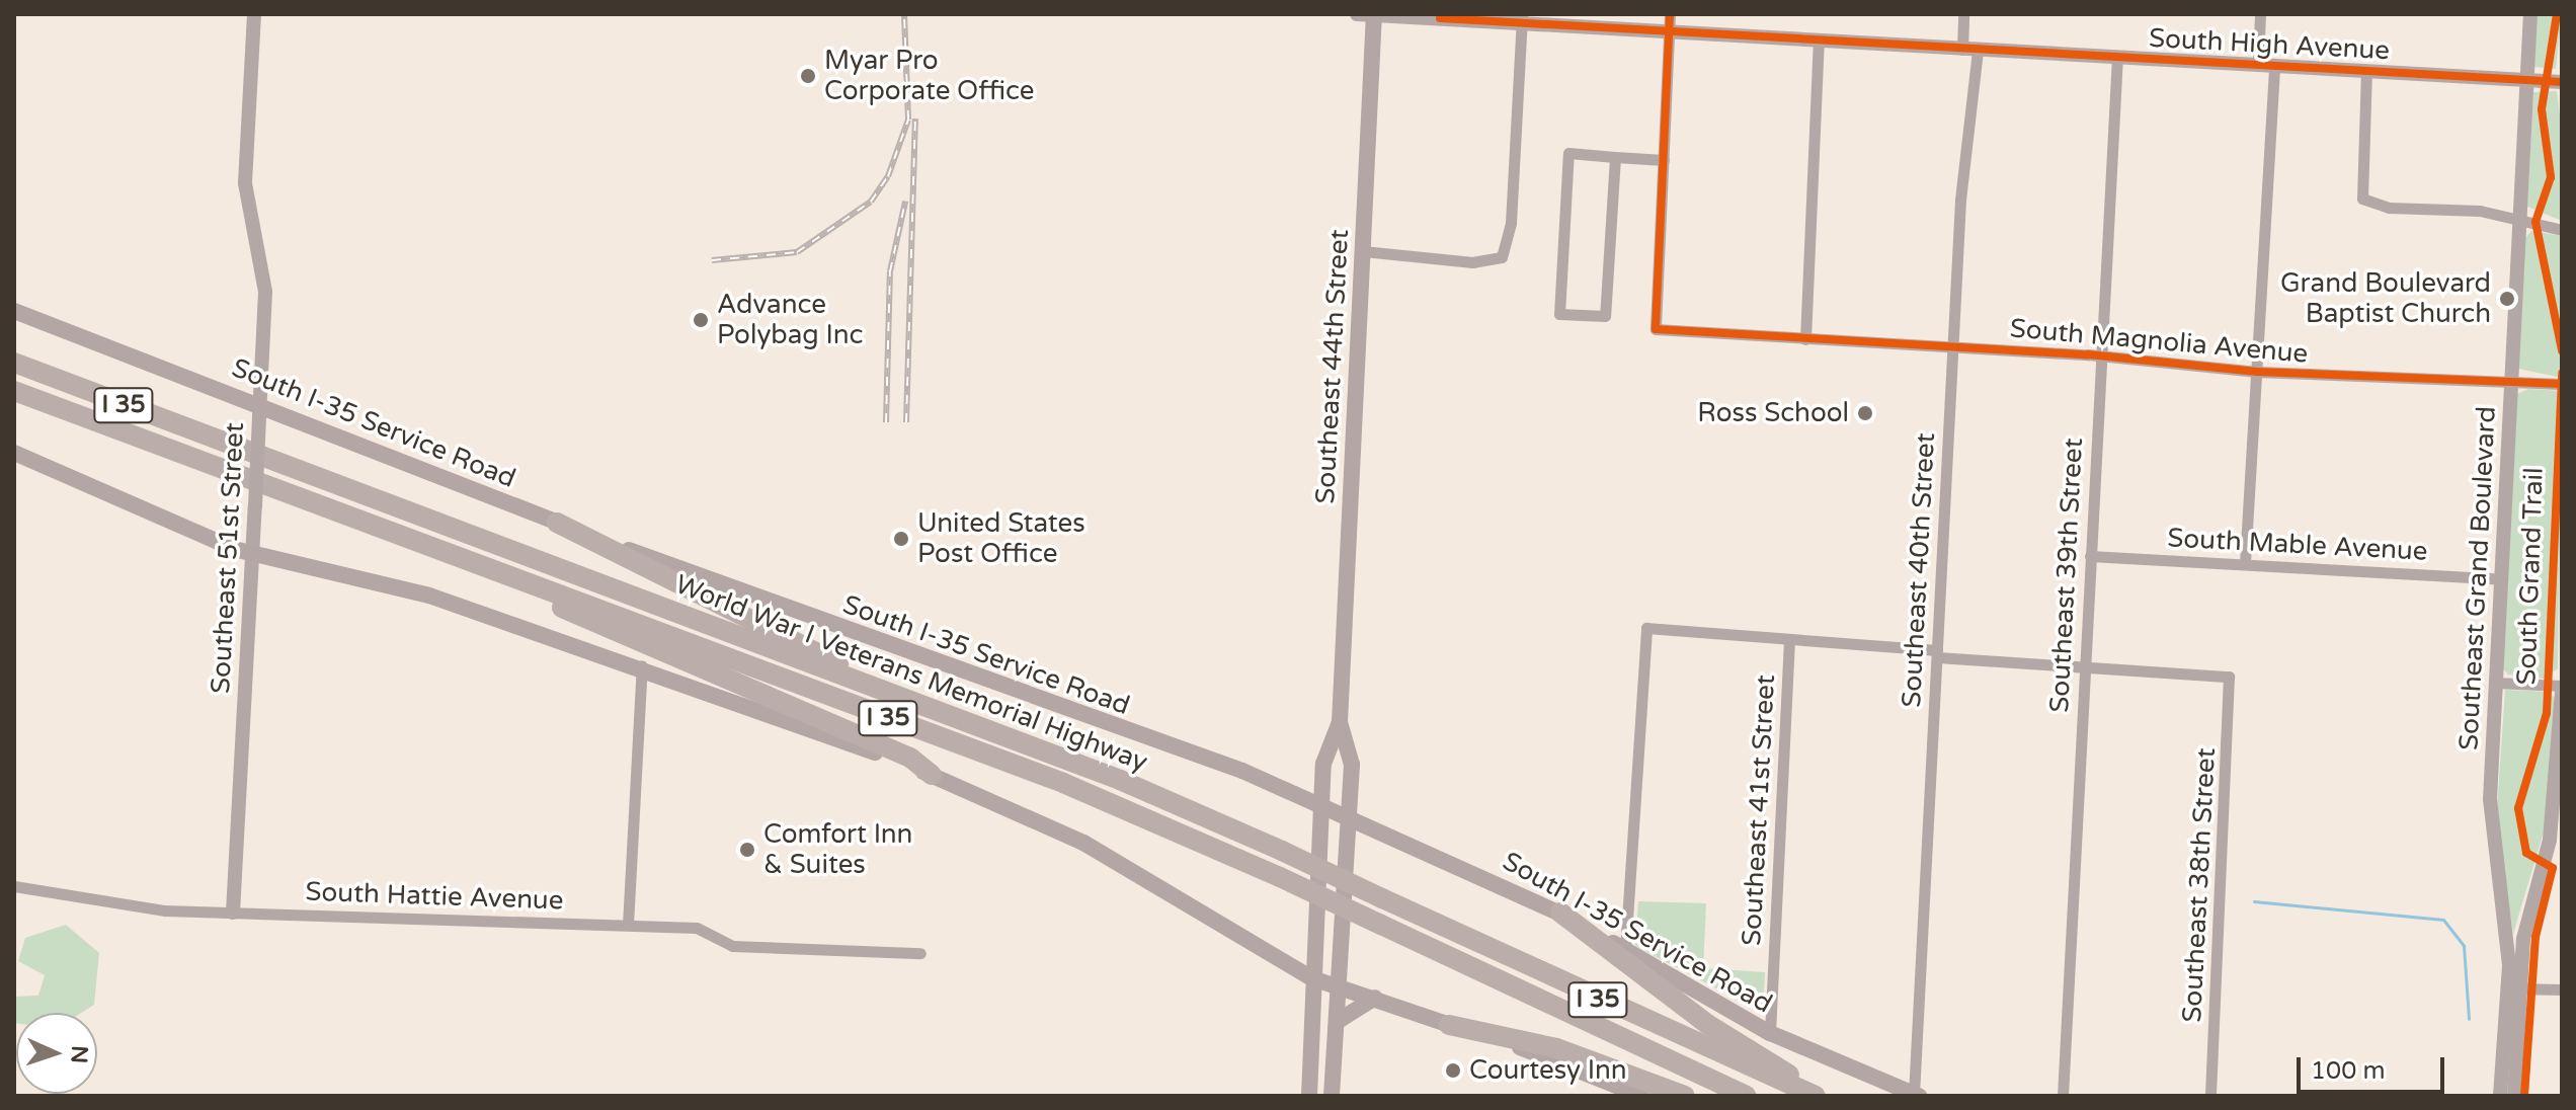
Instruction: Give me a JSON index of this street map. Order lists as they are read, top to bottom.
{
  "streets": {
    "highway": ["I 35", "World War I Veterans Memorial Highway"],
    "main road": ["Southeast 44th Street", "South I-35 Service Road"],
    "street": [
      "South High Avenue",
      "South Magnolia Avenue",
      "South Mable Avenue",
      "Southeast 51st Street",
      "Southeast 40th Street",
      "Southeast 39th Street",
      "Southeast Grand Boulevard",
      "Southeast 41st Street",
      "Southeast 38th Street",
      "South Hattie Avenue"
    ],
    "cycle path": ["South Grand Trail"]
  },
  "crossings": [
    ["South High Avenue", "Southeast 44th Street"],
    ["South High Avenue", "Southeast 40th Street"],
    ["South High Avenue", "Southeast 39th Street"],
    ["South High Avenue", "Southeast Grand Boulevard"],
    ["South Magnolia Avenue", "Southeast 40th Street"],
    ["South Magnolia Avenue", "Southeast 39th Street"],
    ["South Magnolia Avenue", "Southeast Grand Boulevard"],
    ["Southeast 44th Street", "South I-35 Service Road"],
    ["South I-35 Service Road", "Southeast 51st Street"],
    ["South I-35 Service Road", "Southeast 40th Street"],
    ["South I-35 Service Road", "Southeast 41st Street"],
    ["South Mable Avenue", "Southeast 39th Street"],
    ["South Mable Avenue", "Southeast Grand Boulevard"],
    ["Southeast 51st Street", "South Hattie Avenue"],
    ["Southeast 39th Street", "Southeast 38th Street"]
  ],
  "places": [
    "Myar Pro Corporate Office",
    "Grand Boulevard Baptist Church",
    "Advance Polybag Inc",
    "Ross School",
    "United States Post Office",
    "Comfort Inn & Suites",
    "Courtesy Inn"
  ],
  "scale_bar": "100 m",
  "north": "right"
}
